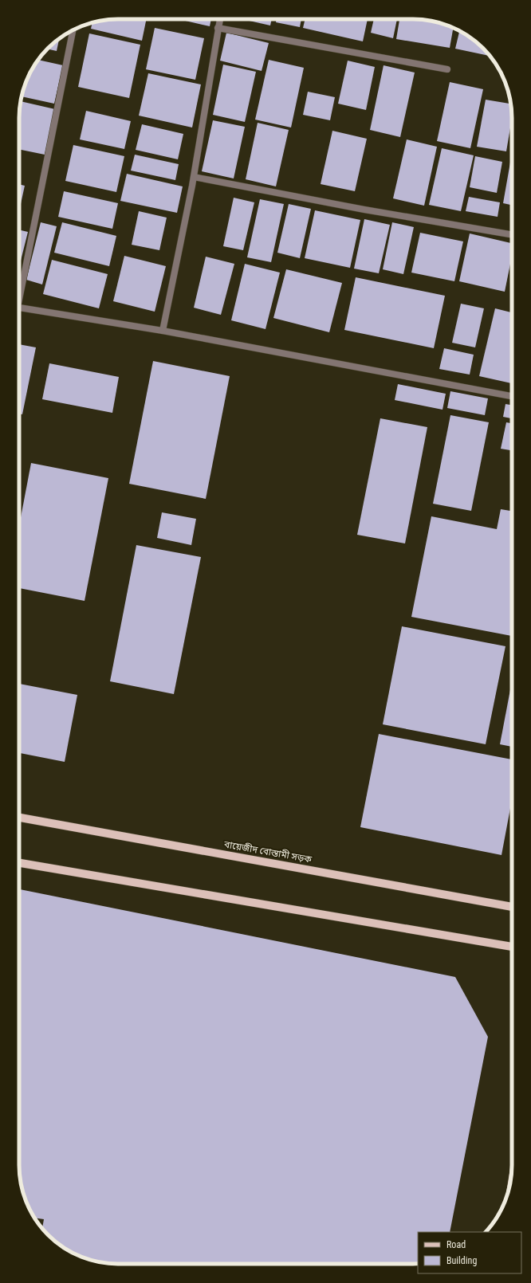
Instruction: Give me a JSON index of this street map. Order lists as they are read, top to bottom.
{
  "streets": {
    "main road": ["বায়েজীদ বোস্তামী সড়ক"]
  },
  "legend": ["Road", "Building"]
}
